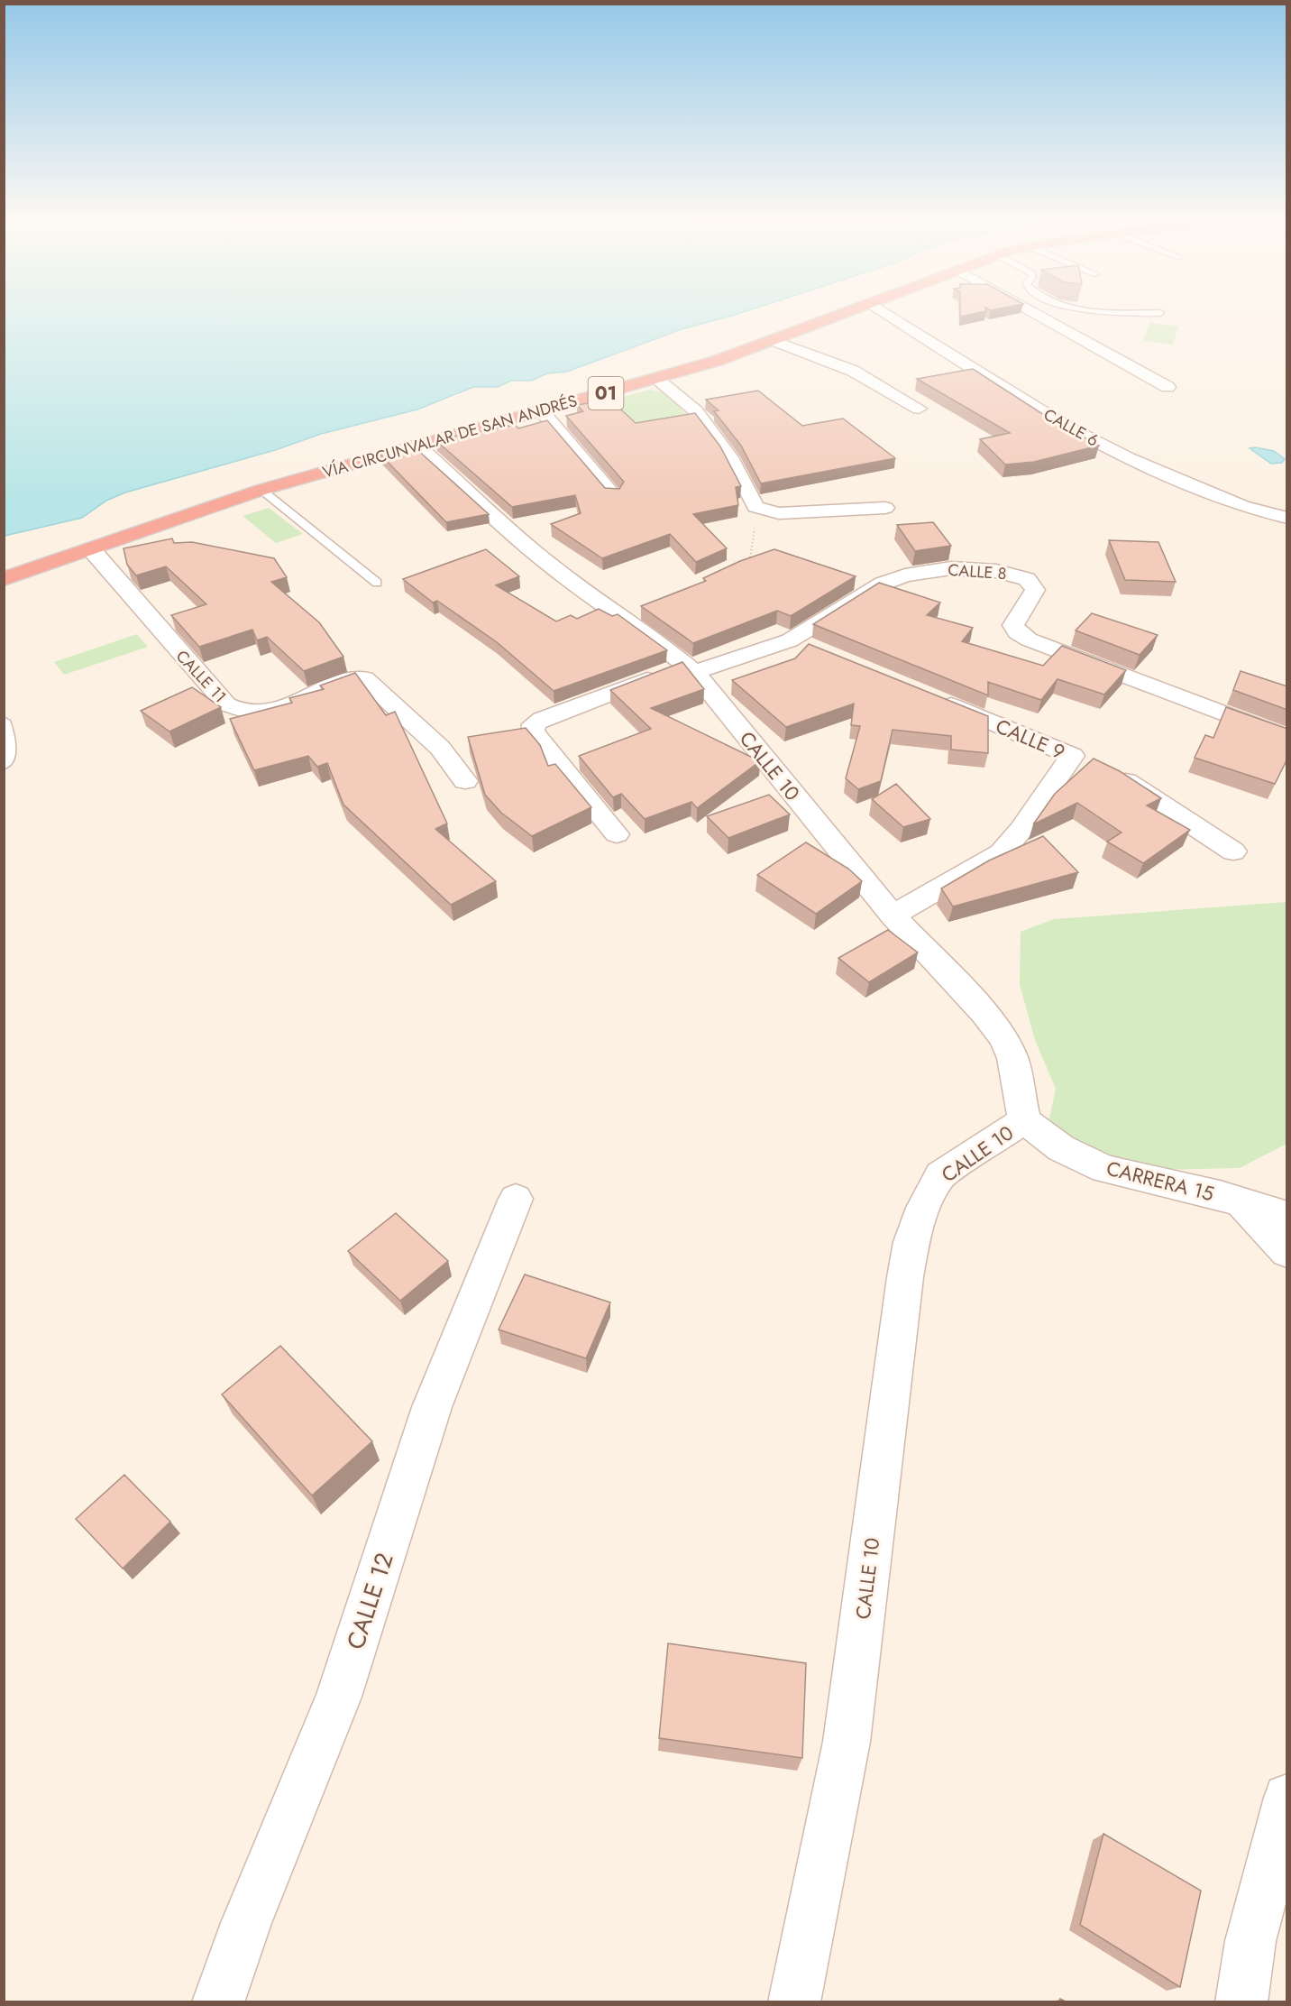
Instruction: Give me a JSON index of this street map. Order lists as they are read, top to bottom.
{
  "streets": {
    "highway": ["01", "VÍA CIRCUNVALAR DE SAN ANDRÉS"],
    "street": [
      "CALLE 6",
      "CALLE 8",
      "CALLE 11",
      "CALLE 9",
      "CALLE 10",
      "CARRERA 15",
      "CALLE 12"
    ]
  },
  "crossings": [
    ["VÍA CIRCUNVALAR DE SAN ANDRÉS", "CALLE 11"],
    ["VÍA CIRCUNVALAR DE SAN ANDRÉS", "CALLE 10"],
    ["CALLE 8", "CALLE 10"],
    ["CALLE 9", "CALLE 10"],
    ["CALLE 10", "CARRERA 15"]
  ]
}
